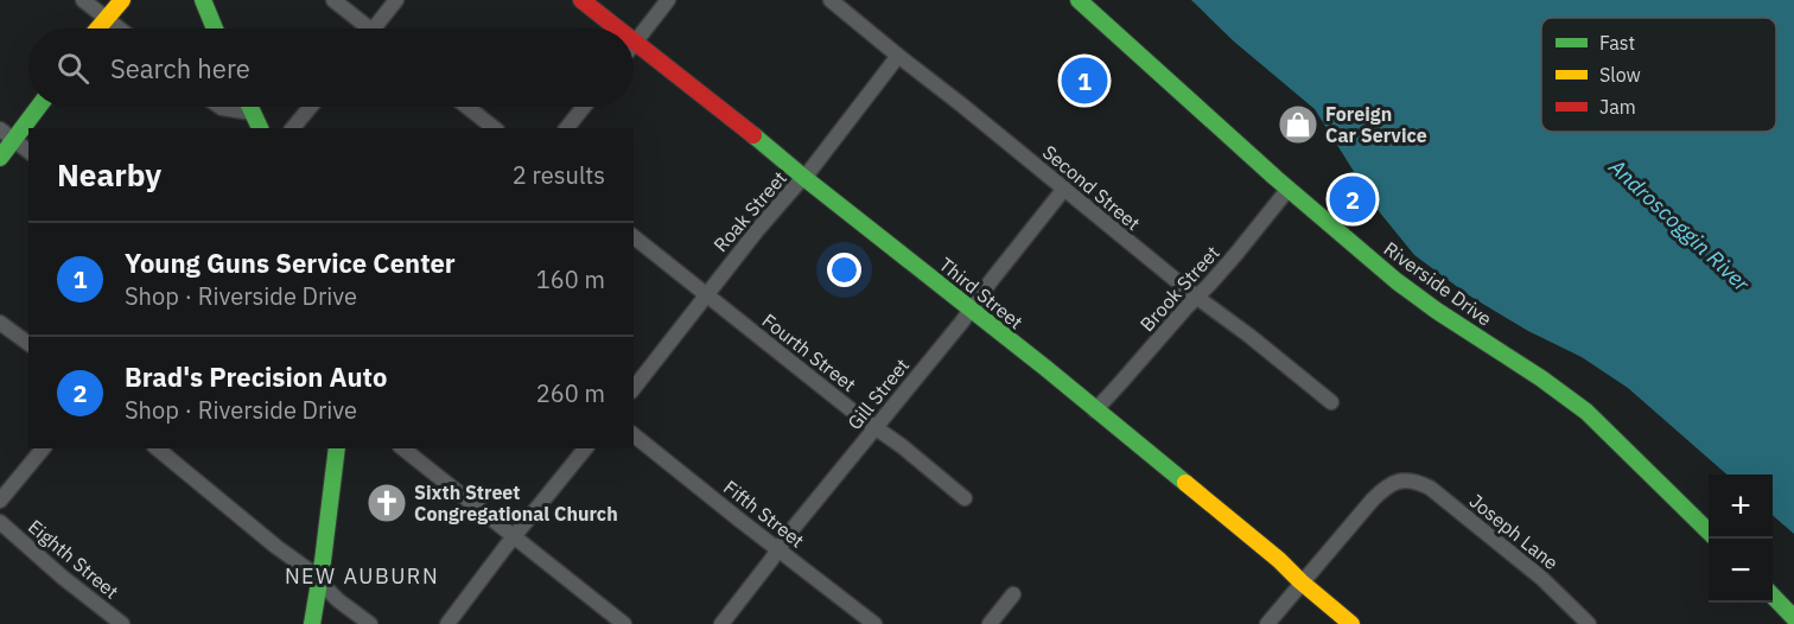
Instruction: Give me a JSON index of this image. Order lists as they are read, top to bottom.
{
  "streets": {
    "street": [
      "Second Street",
      "Roak Street",
      "Riverside Drive",
      "Brook Street",
      "Third Street",
      "Fourth Street",
      "Gill Street",
      "Fifth Street",
      "Joseph Lane",
      "Eighth Street"
    ]
  },
  "crossings": [
    ["Second Street", "Roak Street"],
    ["Second Street", "Brook Street"],
    ["Second Street", "Gill Street"],
    ["Roak Street", "Third Street"],
    ["Roak Street", "Fourth Street"],
    ["Riverside Drive", "Brook Street"],
    ["Brook Street", "Third Street"],
    ["Third Street", "Gill Street"],
    ["Third Street", "Joseph Lane"],
    ["Fourth Street", "Gill Street"],
    ["Gill Street", "Fifth Street"]
  ],
  "districts": ["NEW AUBURN"],
  "water": ["Androscoggin River"],
  "places": {
    "shop": ["Foreign Car Service"],
    "church": ["Sixth Street Congregational Church"]
  },
  "legend": ["Fast", "Slow", "Jam"],
  "page": {
    "search": "Search here",
    "pins": ["1", "2"],
    "heading": ["Nearby", "2 results"],
    "list": [
      {
        "mark": "1",
        "name": "Young Guns Service Center",
        "note": "Shop · Riverside Drive",
        "value": "160 m"
      },
      {
        "mark": "2",
        "name": "Brad's Precision Auto",
        "note": "Shop · Riverside Drive",
        "value": "260 m"
      }
    ],
    "map_buttons": ["+", "−"]
  }
}
